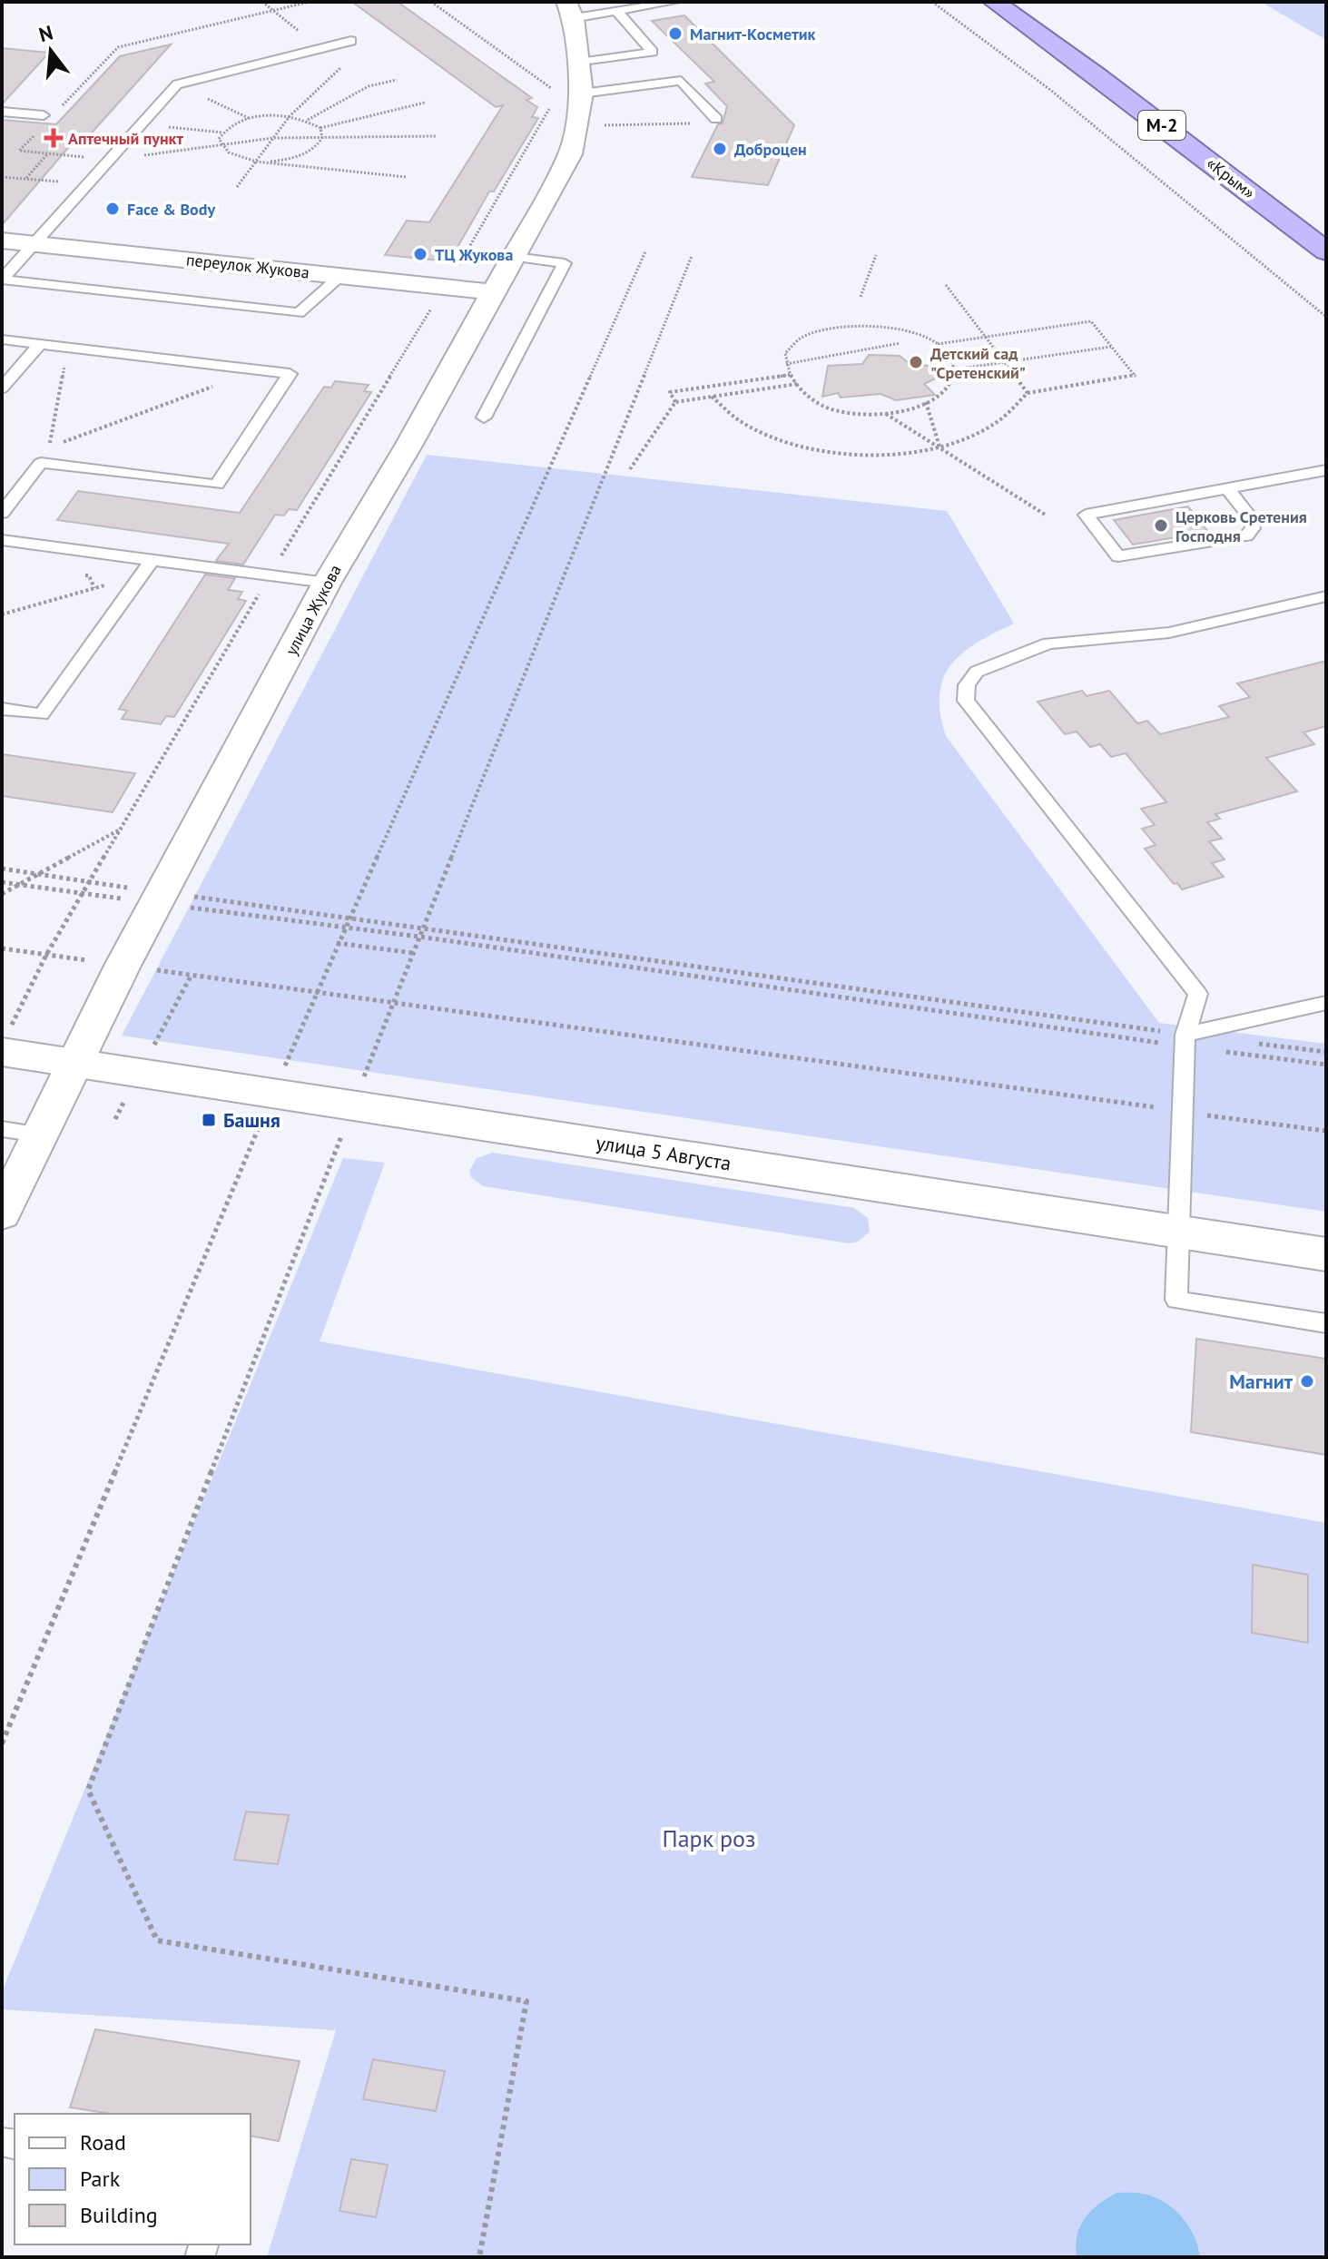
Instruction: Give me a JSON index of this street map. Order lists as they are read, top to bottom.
{
  "streets": {
    "highway": ["М-2", "«Крым»"],
    "street": ["переулок Жукова", "улица Жукова", "улица 5 Августа"]
  },
  "crossings": [
    ["переулок Жукова", "улица Жукова"],
    ["улица Жукова", "улица 5 Августа"]
  ],
  "parks": ["Парк роз"],
  "places": {
    "other": [
      "Магнит-Косметик",
      "Доброцен",
      "Face & Body",
      "ТЦ Жукова",
      "Детский сад \"Сретенский\"",
      "Церковь Сретения Господня",
      "Магнит"
    ],
    "health": ["Аптечный пункт"],
    "transit": ["Башня"]
  },
  "legend": ["Road", "Park", "Building"],
  "north": "top"
}
